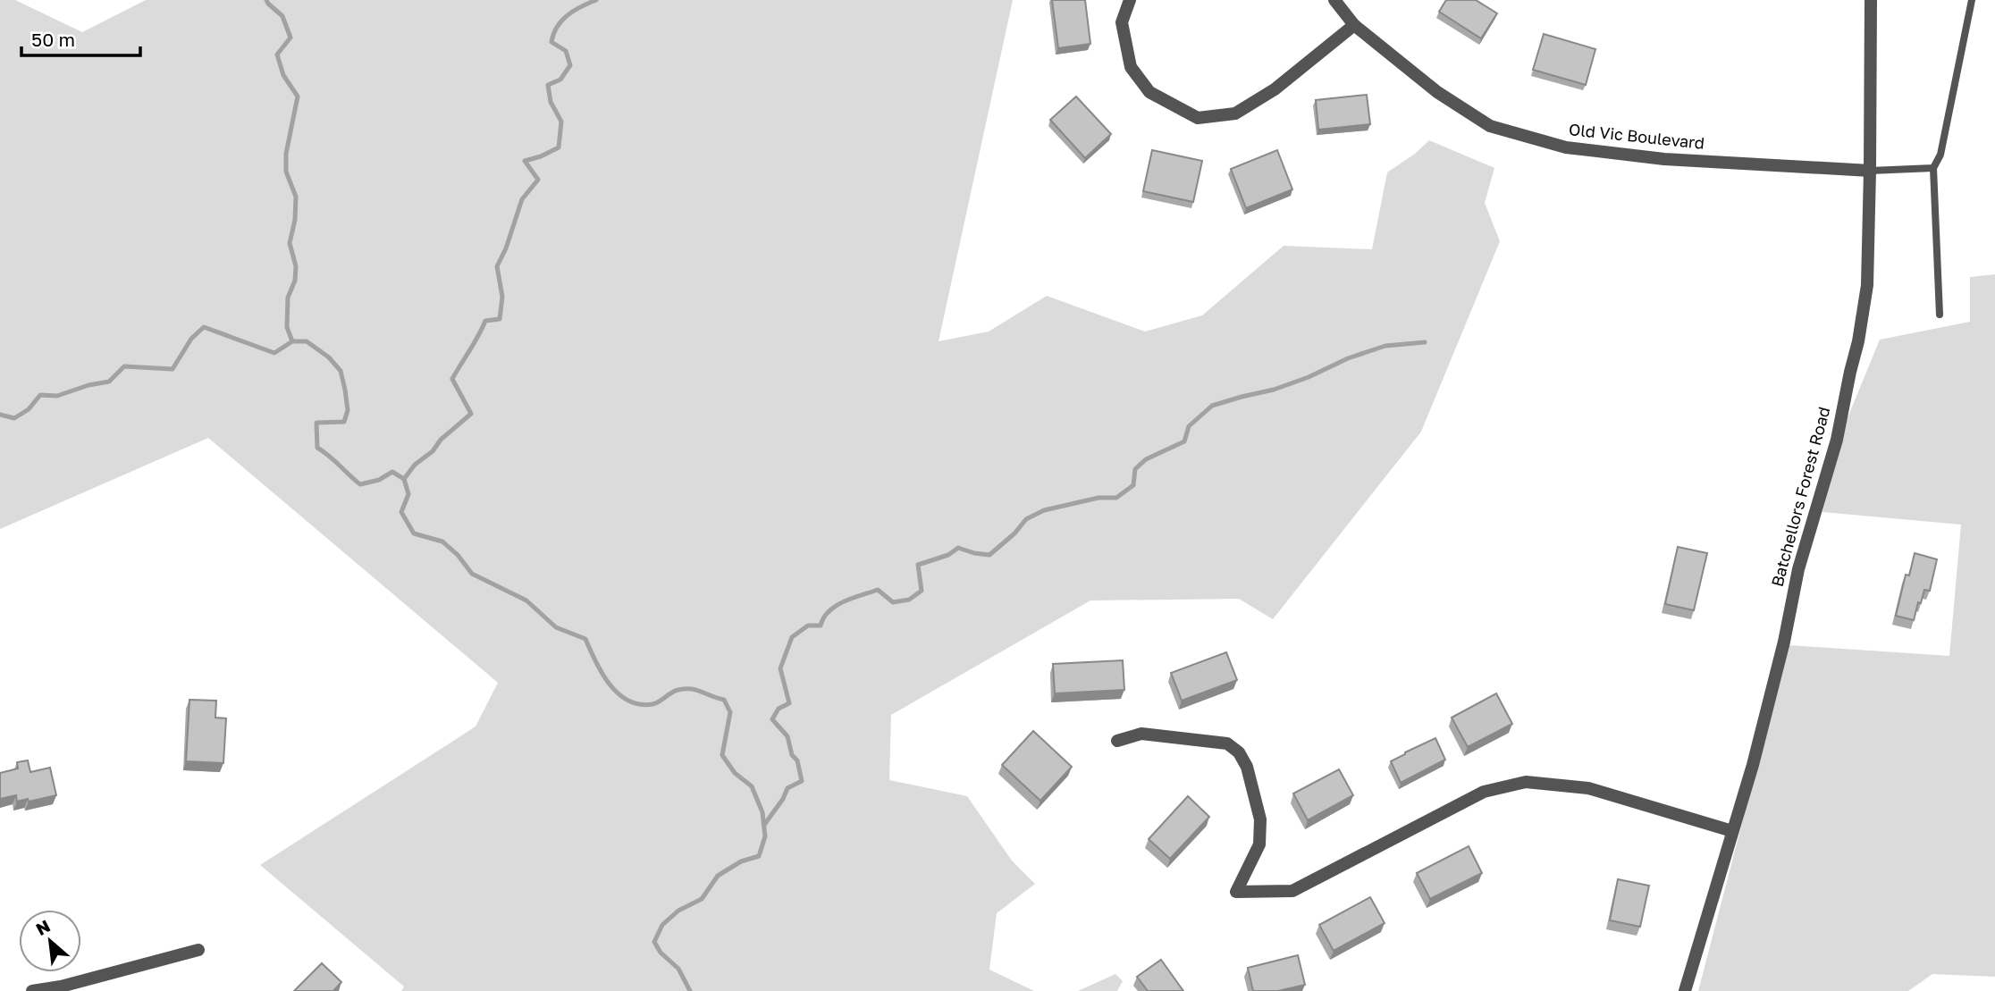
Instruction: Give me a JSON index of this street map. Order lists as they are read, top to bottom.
{
  "streets": {
    "street": ["Old Vic Boulevard", "Batchellors Forest Road"]
  },
  "crossings": [
    ["Old Vic Boulevard", "Batchellors Forest Road"]
  ],
  "scale_bar": "50 m",
  "north": "top left"
}
